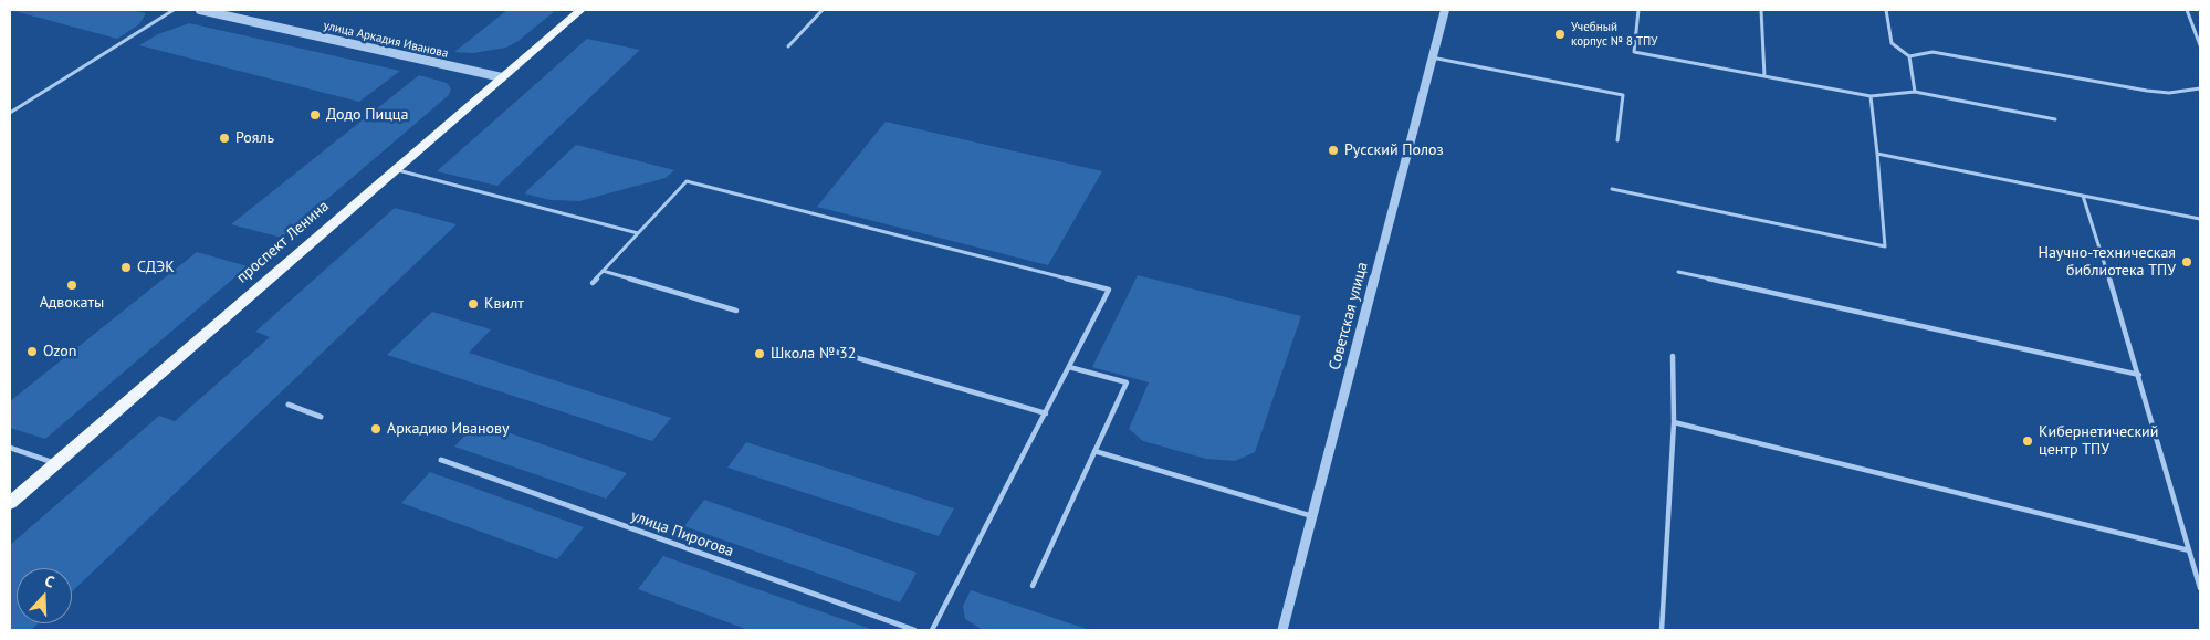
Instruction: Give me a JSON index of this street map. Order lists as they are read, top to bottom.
{
  "streets": {
    "main road": ["проспект Ленина"],
    "street": ["улица Аркадия Иванова", "Советская улица", "улица Пирогова"]
  },
  "crossings": [
    ["улица Аркадия Иванова", "проспект Ленина"]
  ],
  "places": [
    "Учебный корпус № 8 ТПУ",
    "Додо Пицца",
    "Рояль",
    "Русский Полоз",
    "Научно-техническая библиотека ТПУ",
    "СДЭК",
    "Адвокаты",
    "Квилт",
    "Ozon",
    "Школа № 32",
    "Аркадию Иванову",
    "Кибернетический центр ТПУ"
  ],
  "north": "top"
}
